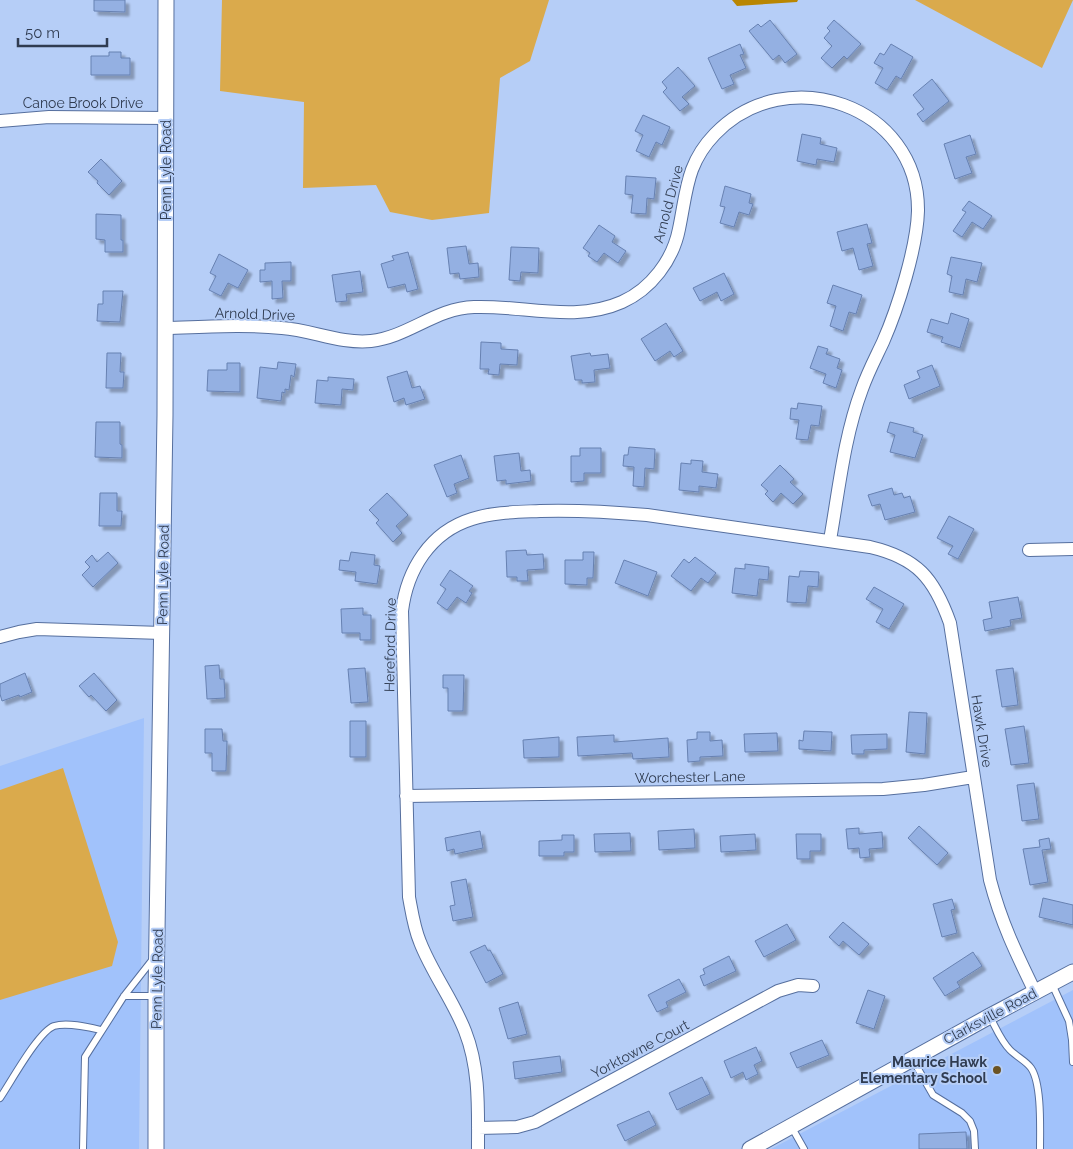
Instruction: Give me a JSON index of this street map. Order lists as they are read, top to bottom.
{
  "streets": {
    "street": [
      "Canoe Brook Drive",
      "Penn Lyle Road",
      "Arnold Drive",
      "Hereford Drive",
      "Hawk Drive",
      "Worchester Lane",
      "Clarksville Road",
      "Yorktowne Court"
    ]
  },
  "crossings": [
    ["Canoe Brook Drive", "Penn Lyle Road"],
    ["Penn Lyle Road", "Arnold Drive"],
    ["Arnold Drive", "Hereford Drive"],
    ["Arnold Drive", "Hawk Drive"],
    ["Hereford Drive", "Hawk Drive"],
    ["Hereford Drive", "Worchester Lane"],
    ["Hereford Drive", "Yorktowne Court"],
    ["Hawk Drive", "Worchester Lane"],
    ["Hawk Drive", "Clarksville Road"]
  ],
  "places": ["Maurice Hawk Elementary School"],
  "scale_bar": "50 m"
}
